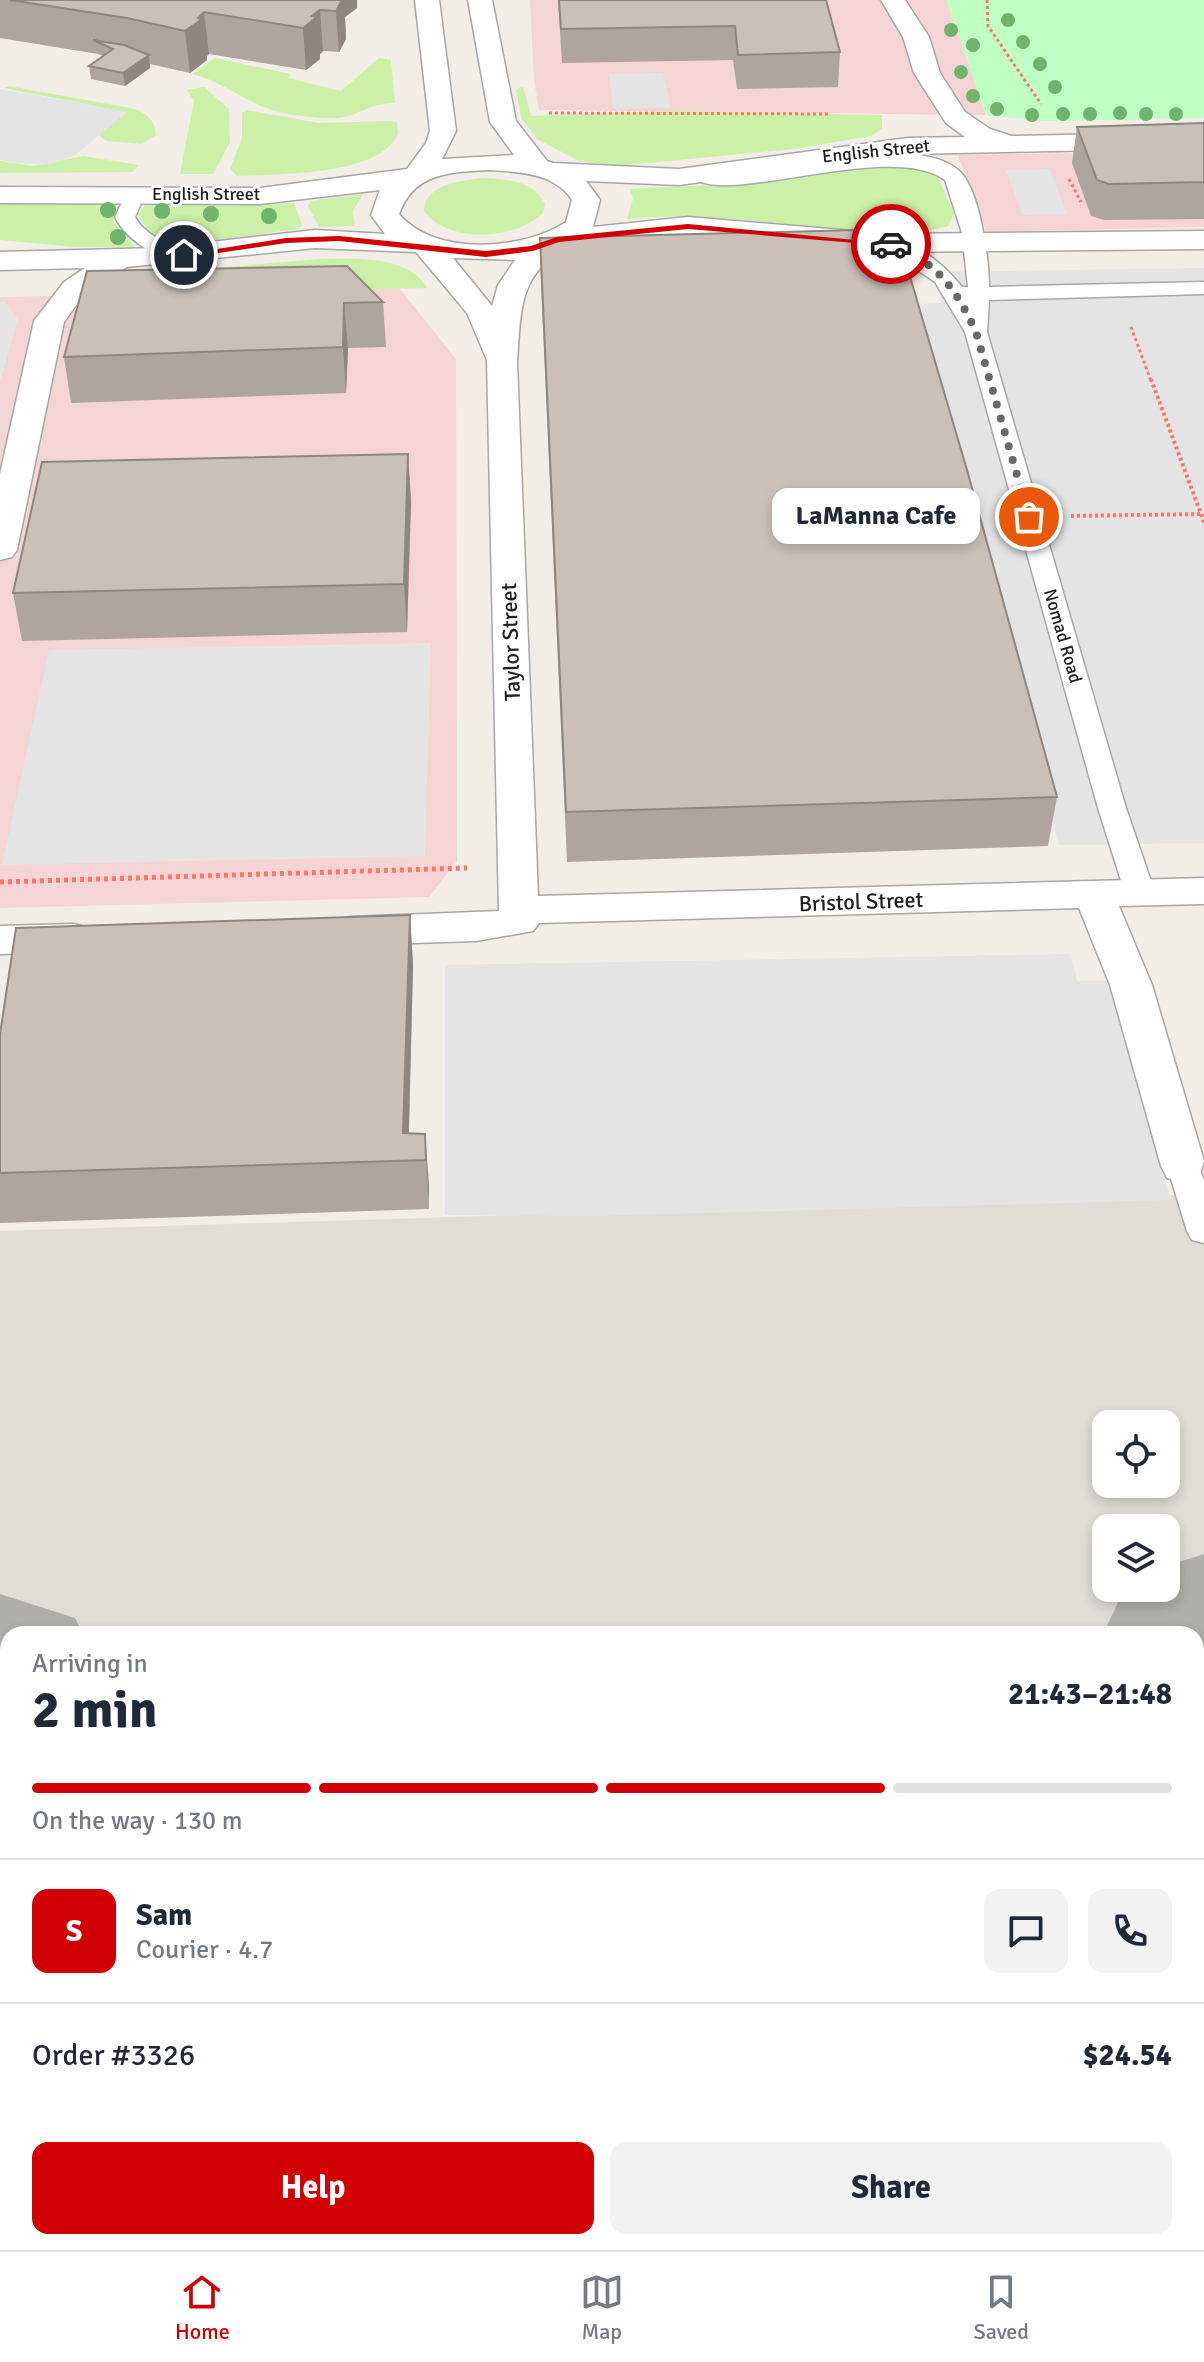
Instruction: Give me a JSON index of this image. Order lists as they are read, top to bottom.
{
  "streets": {
    "street": ["English Street", "Taylor Street", "Bristol Street"],
    "lane": ["Nomad Road"]
  },
  "crossings": [
    ["English Street", "Nomad Road"],
    ["English Street", "Taylor Street"],
    ["Nomad Road", "Bristol Street"],
    ["Taylor Street", "Bristol Street"]
  ],
  "places": ["LaManna Cafe"],
  "page": {
    "bubble": "LaManna Cafe",
    "heading": ["2 min", "Arriving in", "21:43–21:48"],
    "panel": [
      "Sam",
      "Courier · 4.7",
      "Order #3326",
      "$24.54"
    ],
    "bar": "On the way · 130 m",
    "round": "S",
    "buttons": ["Help", "Share"],
    "tabs": ["Home", "Map", "Saved"]
  }
}
